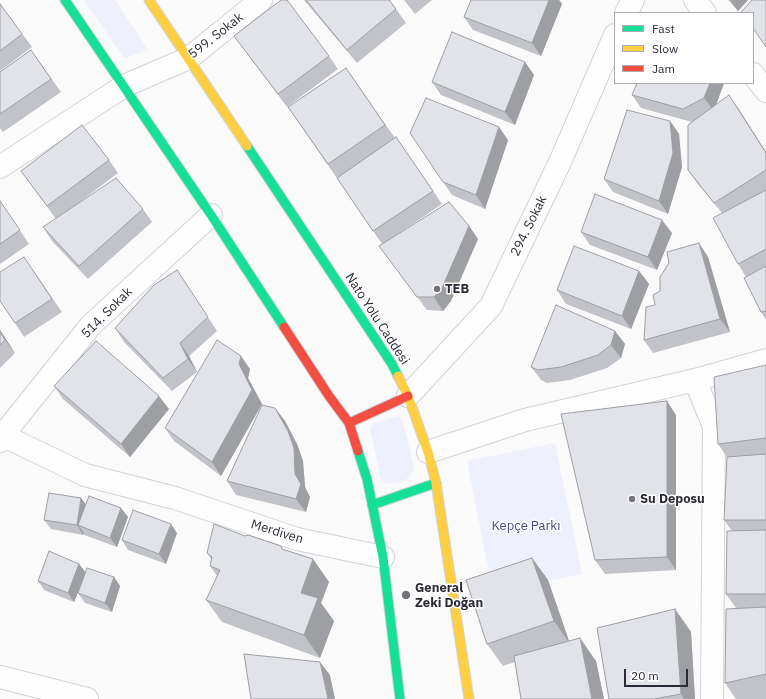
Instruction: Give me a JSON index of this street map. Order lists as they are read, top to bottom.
{
  "streets": {
    "main road": ["Nato Yolu Caddesi"],
    "street": [
      "599. Sokak",
      "294. Sokak",
      "514. Sokak",
      "Merdiven"
    ]
  },
  "crossings": [
    ["599. Sokak", "Nato Yolu Caddesi"],
    ["294. Sokak", "Nato Yolu Caddesi"],
    ["514. Sokak", "Merdiven"]
  ],
  "parks": ["Kepçe Parkı"],
  "places": ["TEB", "Su Deposu", "General Zeki Doğan"],
  "legend": ["Fast", "Slow", "Jam"],
  "scale_bar": "20 m"
}
